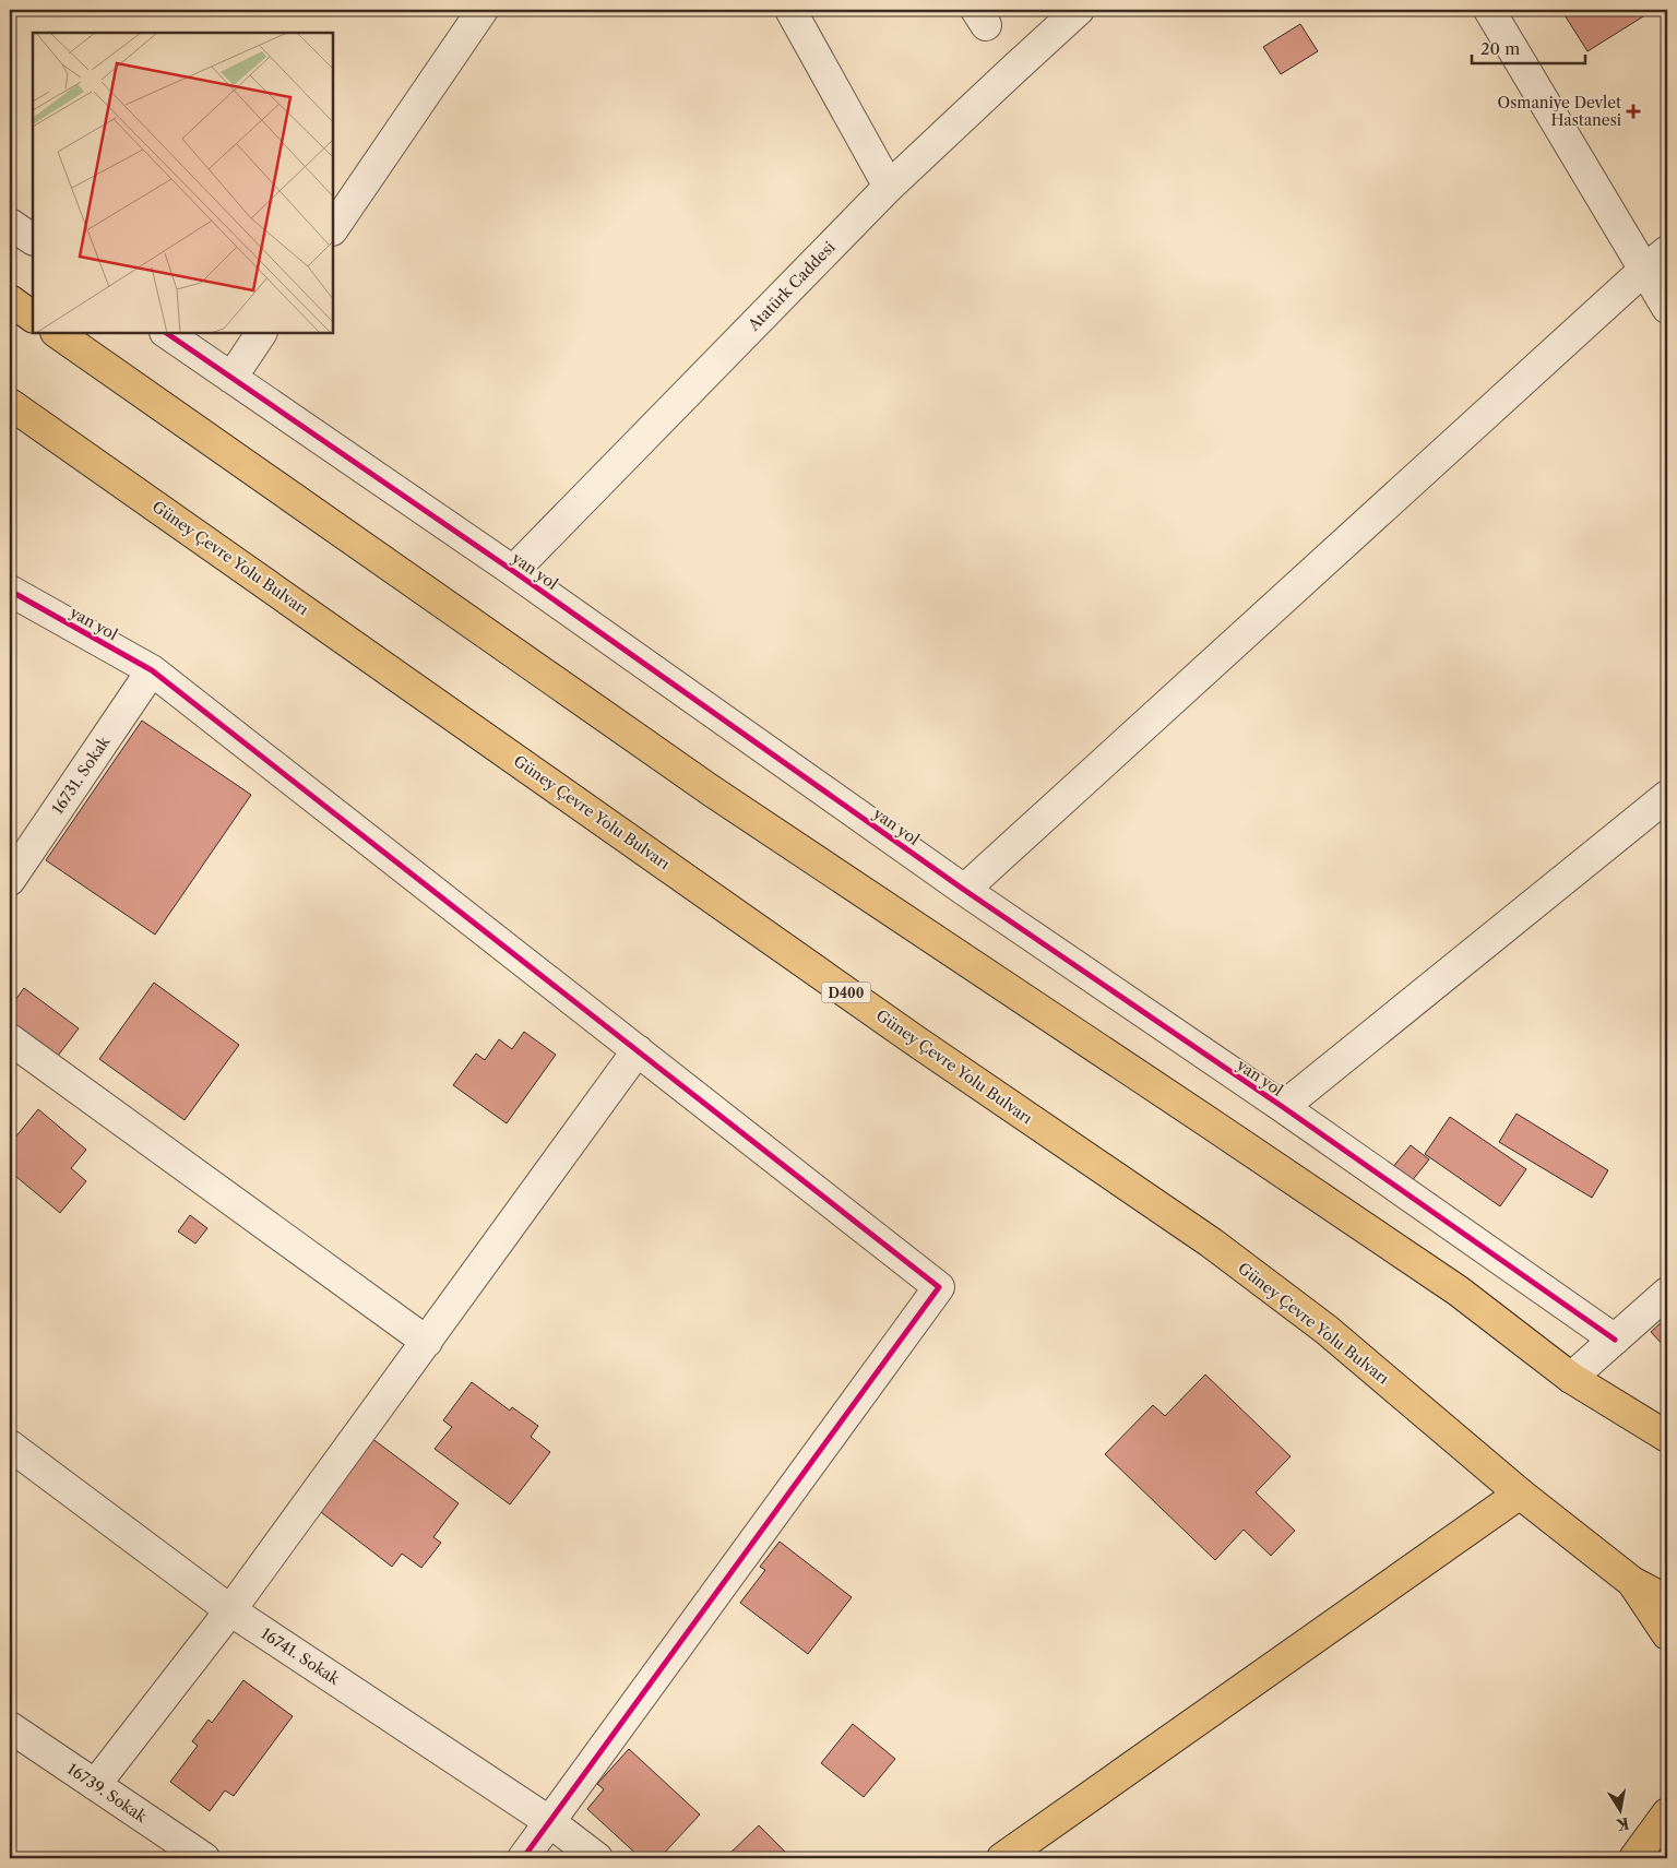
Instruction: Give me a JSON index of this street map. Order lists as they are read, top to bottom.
{
  "streets": {
    "main road": ["Güney Çevre Yolu Bulvarı", "D400"],
    "street": [
      "Atatürk Caddesi",
      "yan yol",
      "16731. Sokak",
      "16741. Sokak",
      "16739. Sokak"
    ]
  },
  "crossings": [
    ["Atatürk Caddesi", "yan yol"],
    ["yan yol", "16731. Sokak"],
    ["yan yol", "16741. Sokak"]
  ],
  "places": {
    "health": ["Osmaniye Devlet Hastanesi"]
  },
  "scale_bar": "20 m",
  "north": "bottom"
}
